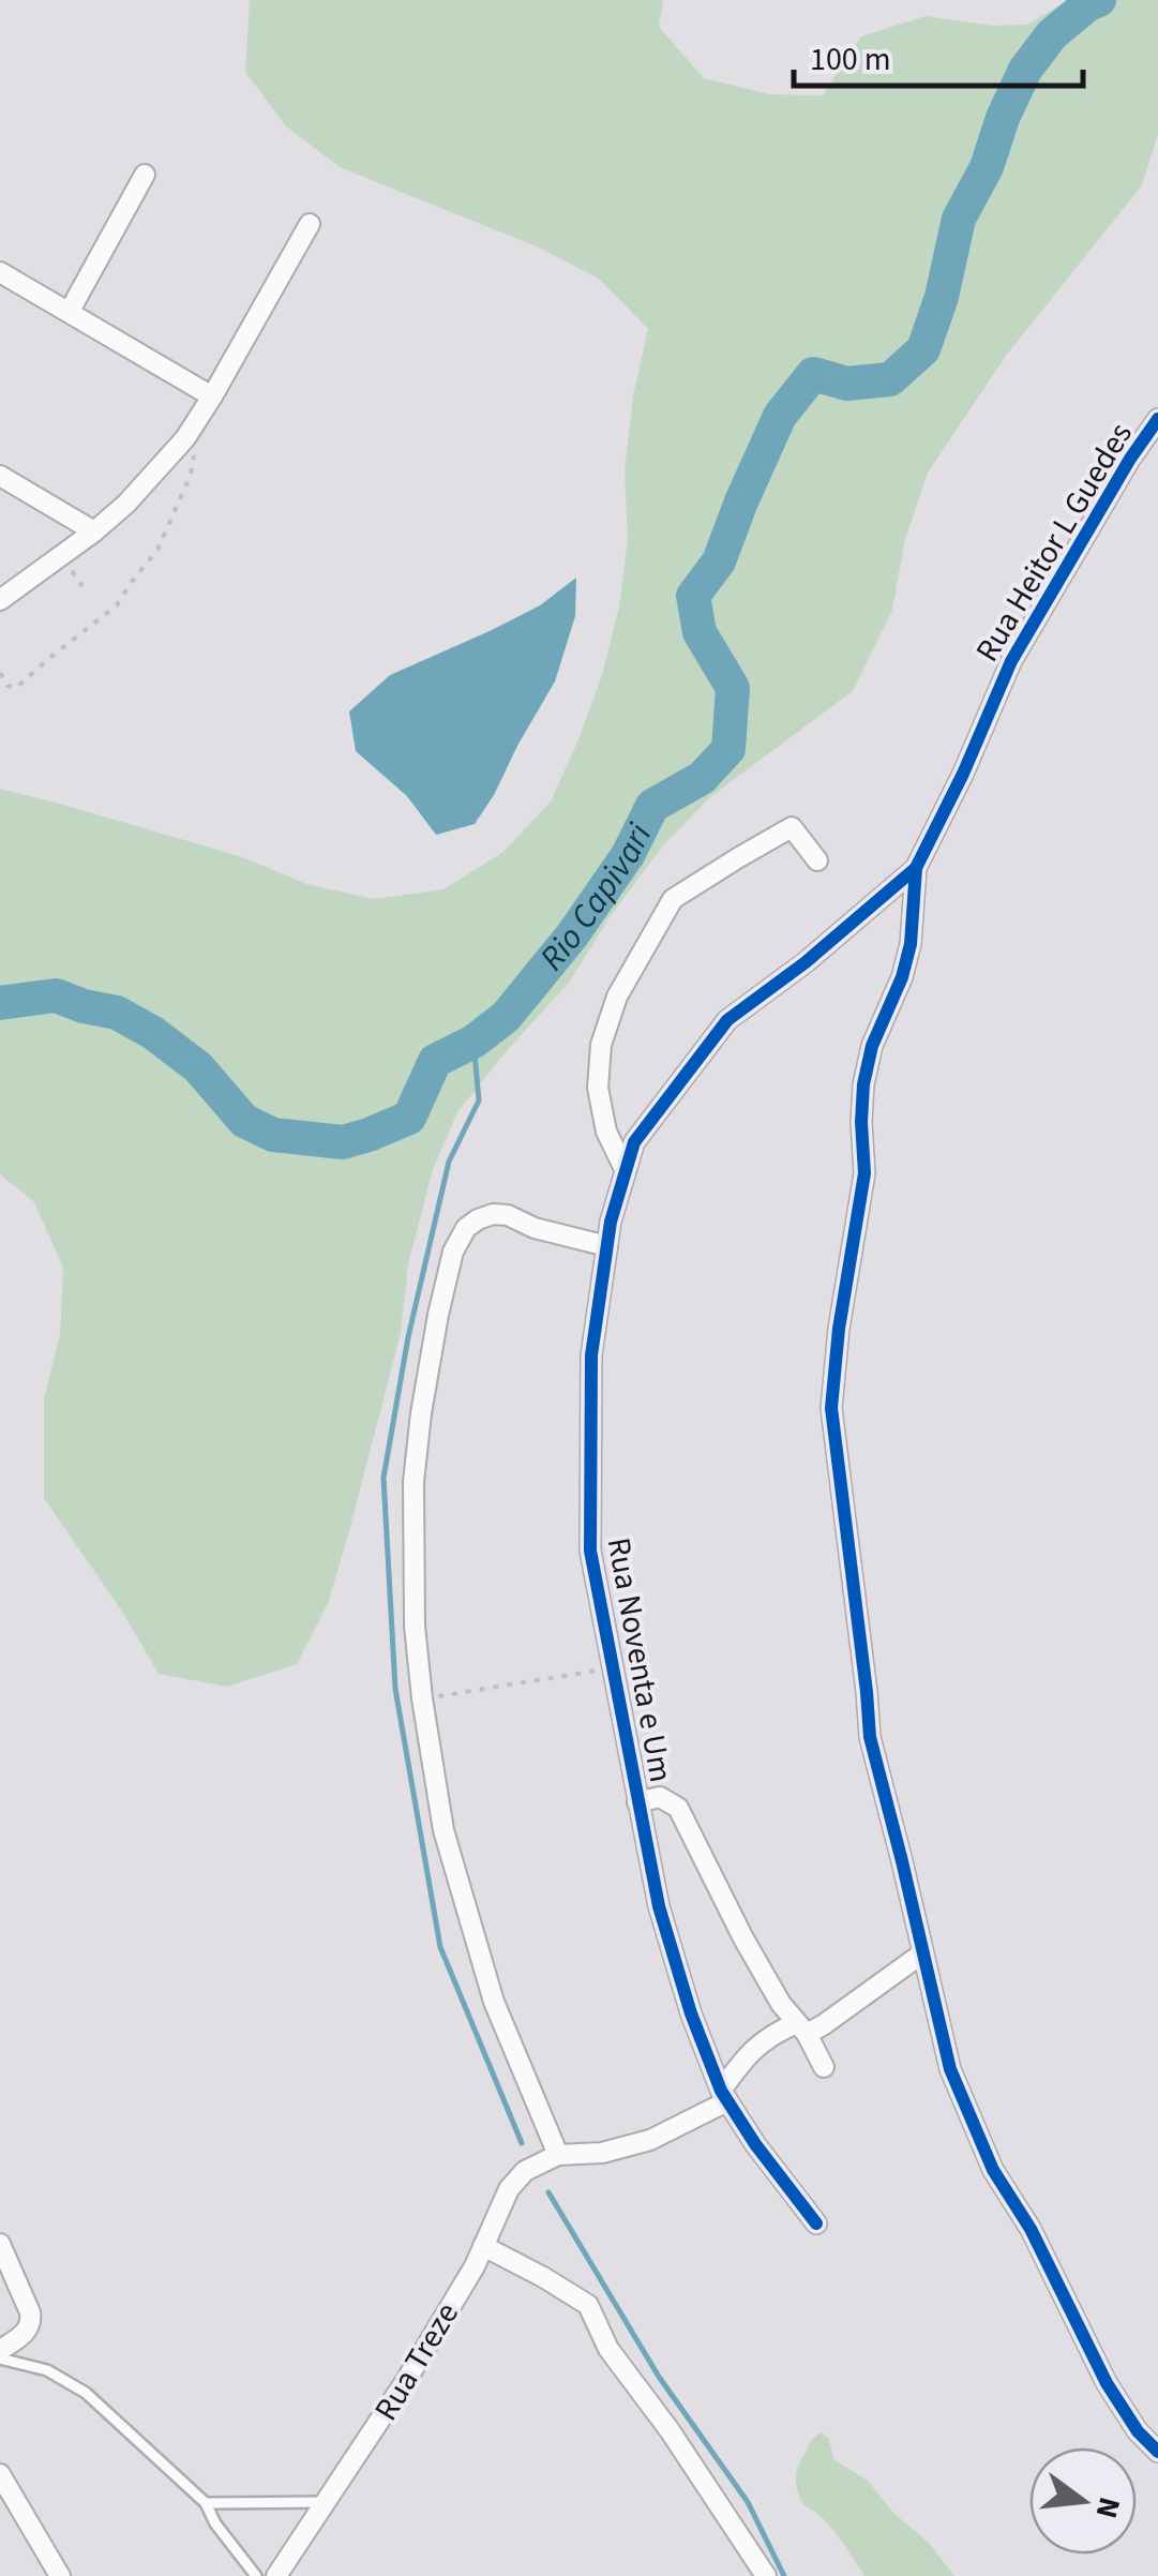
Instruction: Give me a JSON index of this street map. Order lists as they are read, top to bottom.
{
  "streets": {
    "street": ["Rua Heitor L Guedes", "Rua Noventa e Um", "Rua Treze"]
  },
  "crossings": [
    ["Rua Heitor L Guedes", "Rua Noventa e Um"]
  ],
  "water": ["Rio Capivari"],
  "scale_bar": "100 m",
  "north": "right"
}
